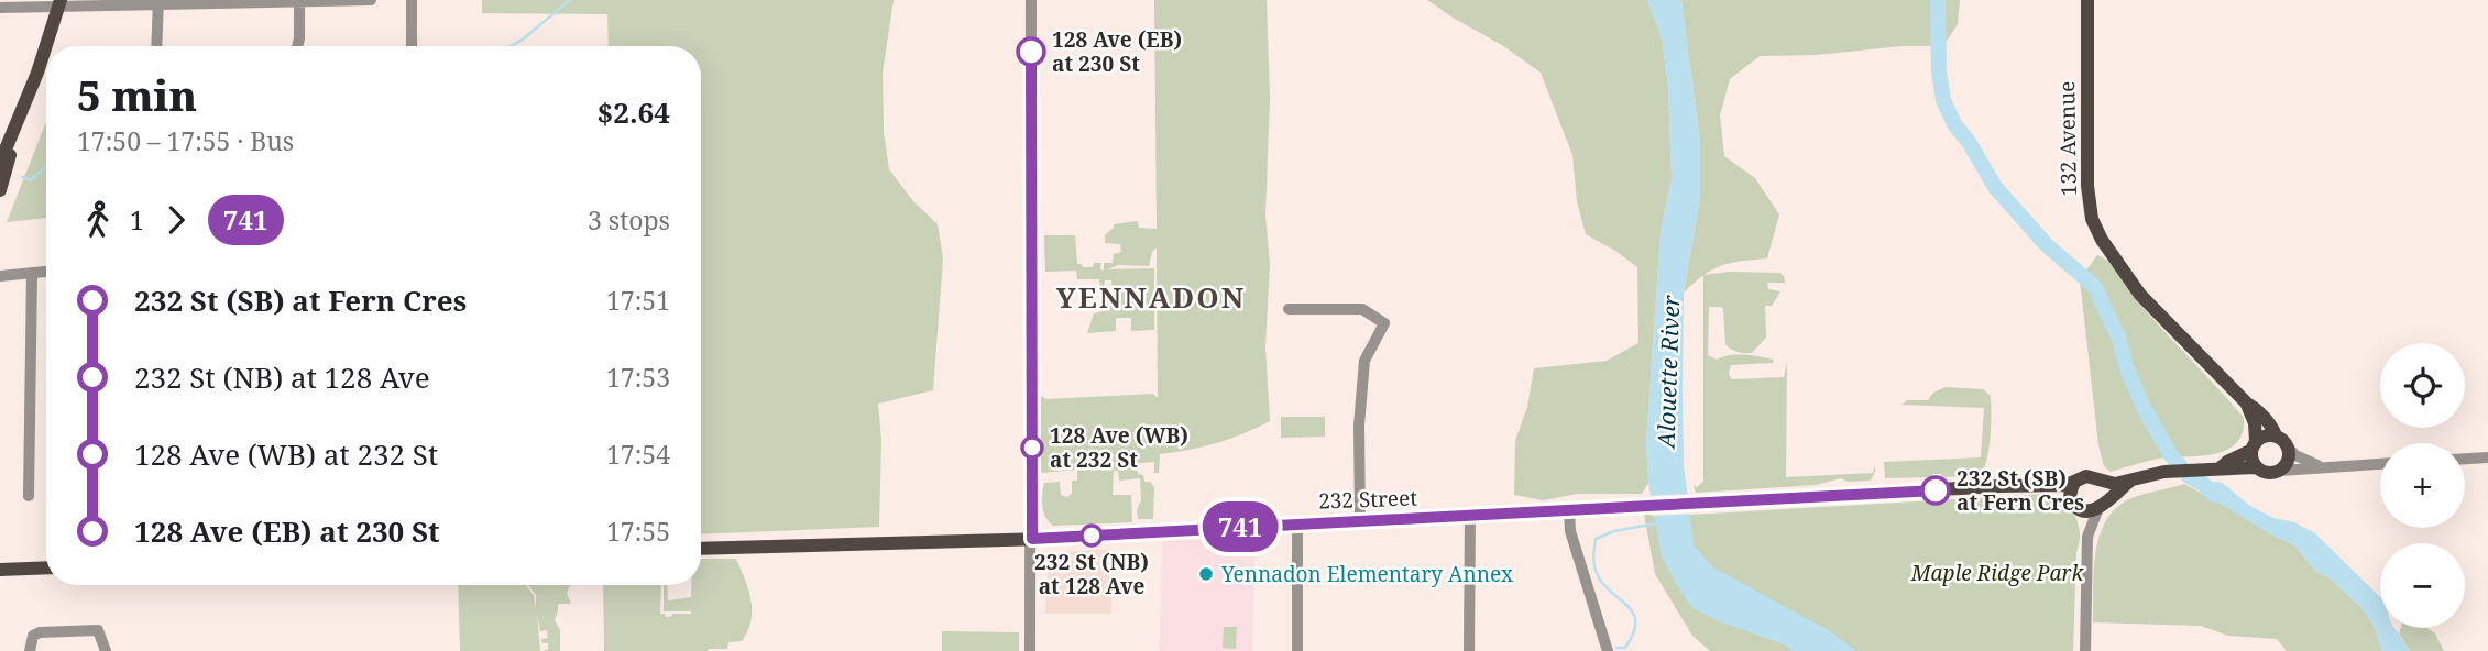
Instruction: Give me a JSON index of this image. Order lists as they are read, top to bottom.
{
  "streets": {
    "main road": ["132 Avenue", "232 Street"]
  },
  "districts": ["YENNADON"],
  "water": ["Alouette River"],
  "parks": ["Maple Ridge Park"],
  "places": [
    "128 Ave (EB) at 230 St",
    "128 Ave (WB) at 232 St",
    "232 St (SB) at Fern Cres",
    "232 St (NB) at 128 Ave",
    "Yennadon Elementary Annex"
  ],
  "lines": ["bus line 741"],
  "page": {
    "on_map": "741",
    "heading": ["5 min", "17:50 – 17:55 · Bus", "$2.64"],
    "legs": ["1", "741", "3 stops"],
    "list": [
      {
        "name": "232 St (SB) at Fern Cres",
        "value": "17:51"
      },
      {
        "name": "232 St (NB) at 128 Ave",
        "value": "17:53"
      },
      {
        "name": "128 Ave (WB) at 232 St",
        "value": "17:54"
      },
      {
        "name": "128 Ave (EB) at 230 St",
        "value": "17:55"
      }
    ],
    "map_buttons": ["+", "−"]
  }
}
